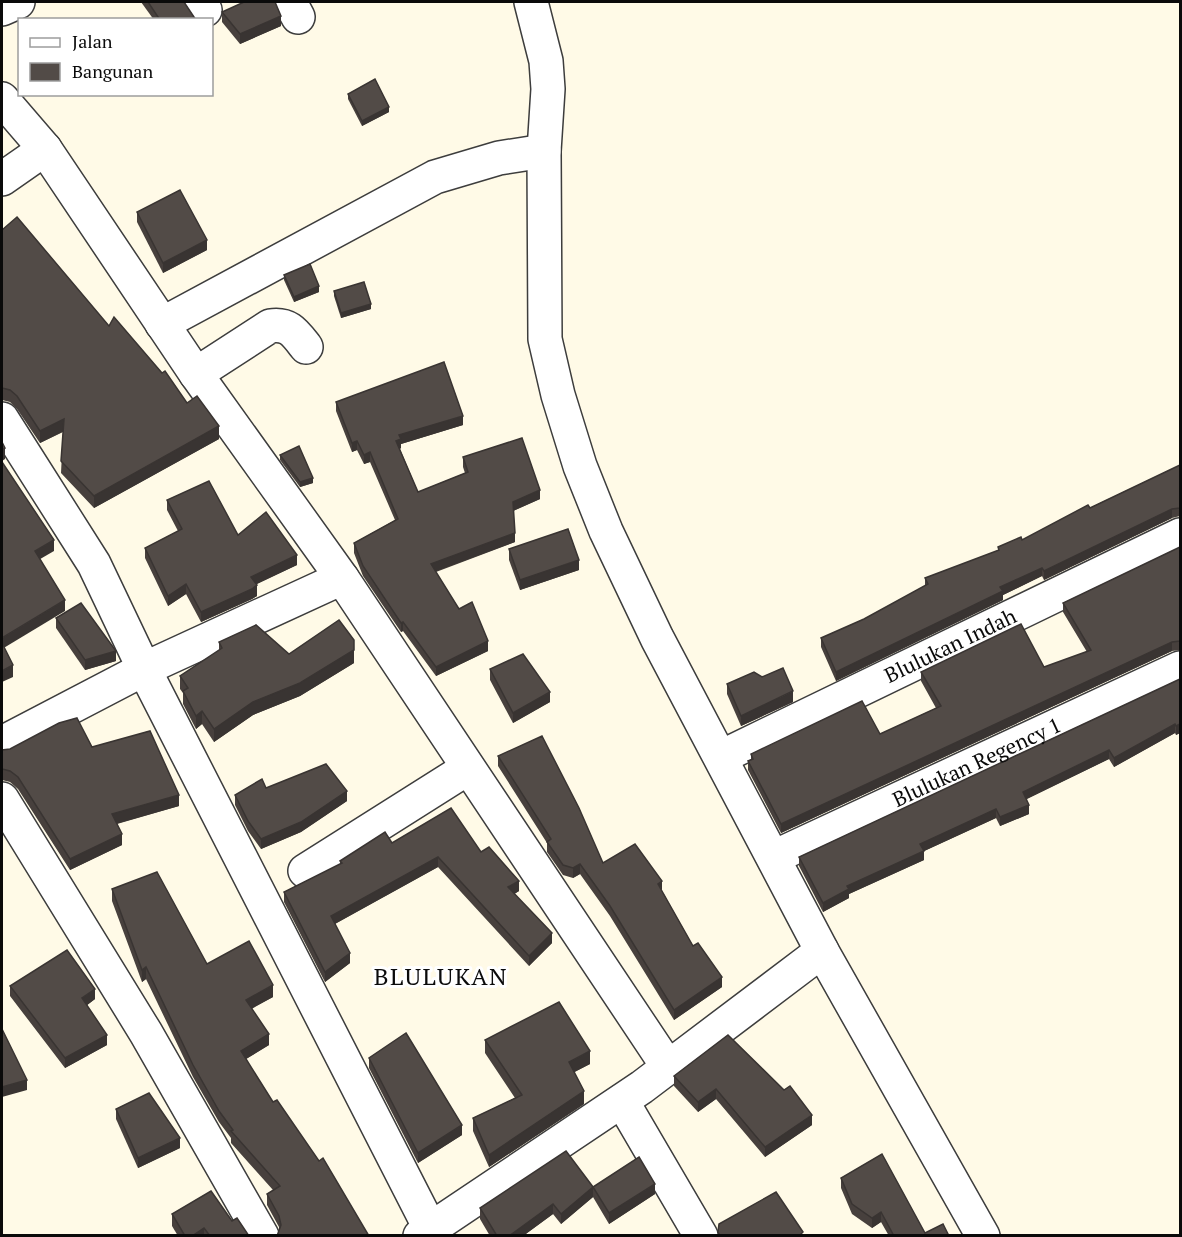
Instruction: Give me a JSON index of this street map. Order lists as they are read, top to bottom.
{
  "streets": {
    "street": ["Blulukan Indah", "Blulukan Regency 1"]
  },
  "districts": ["BLULUKAN"],
  "legend": ["Jalan", "Bangunan"]
}
